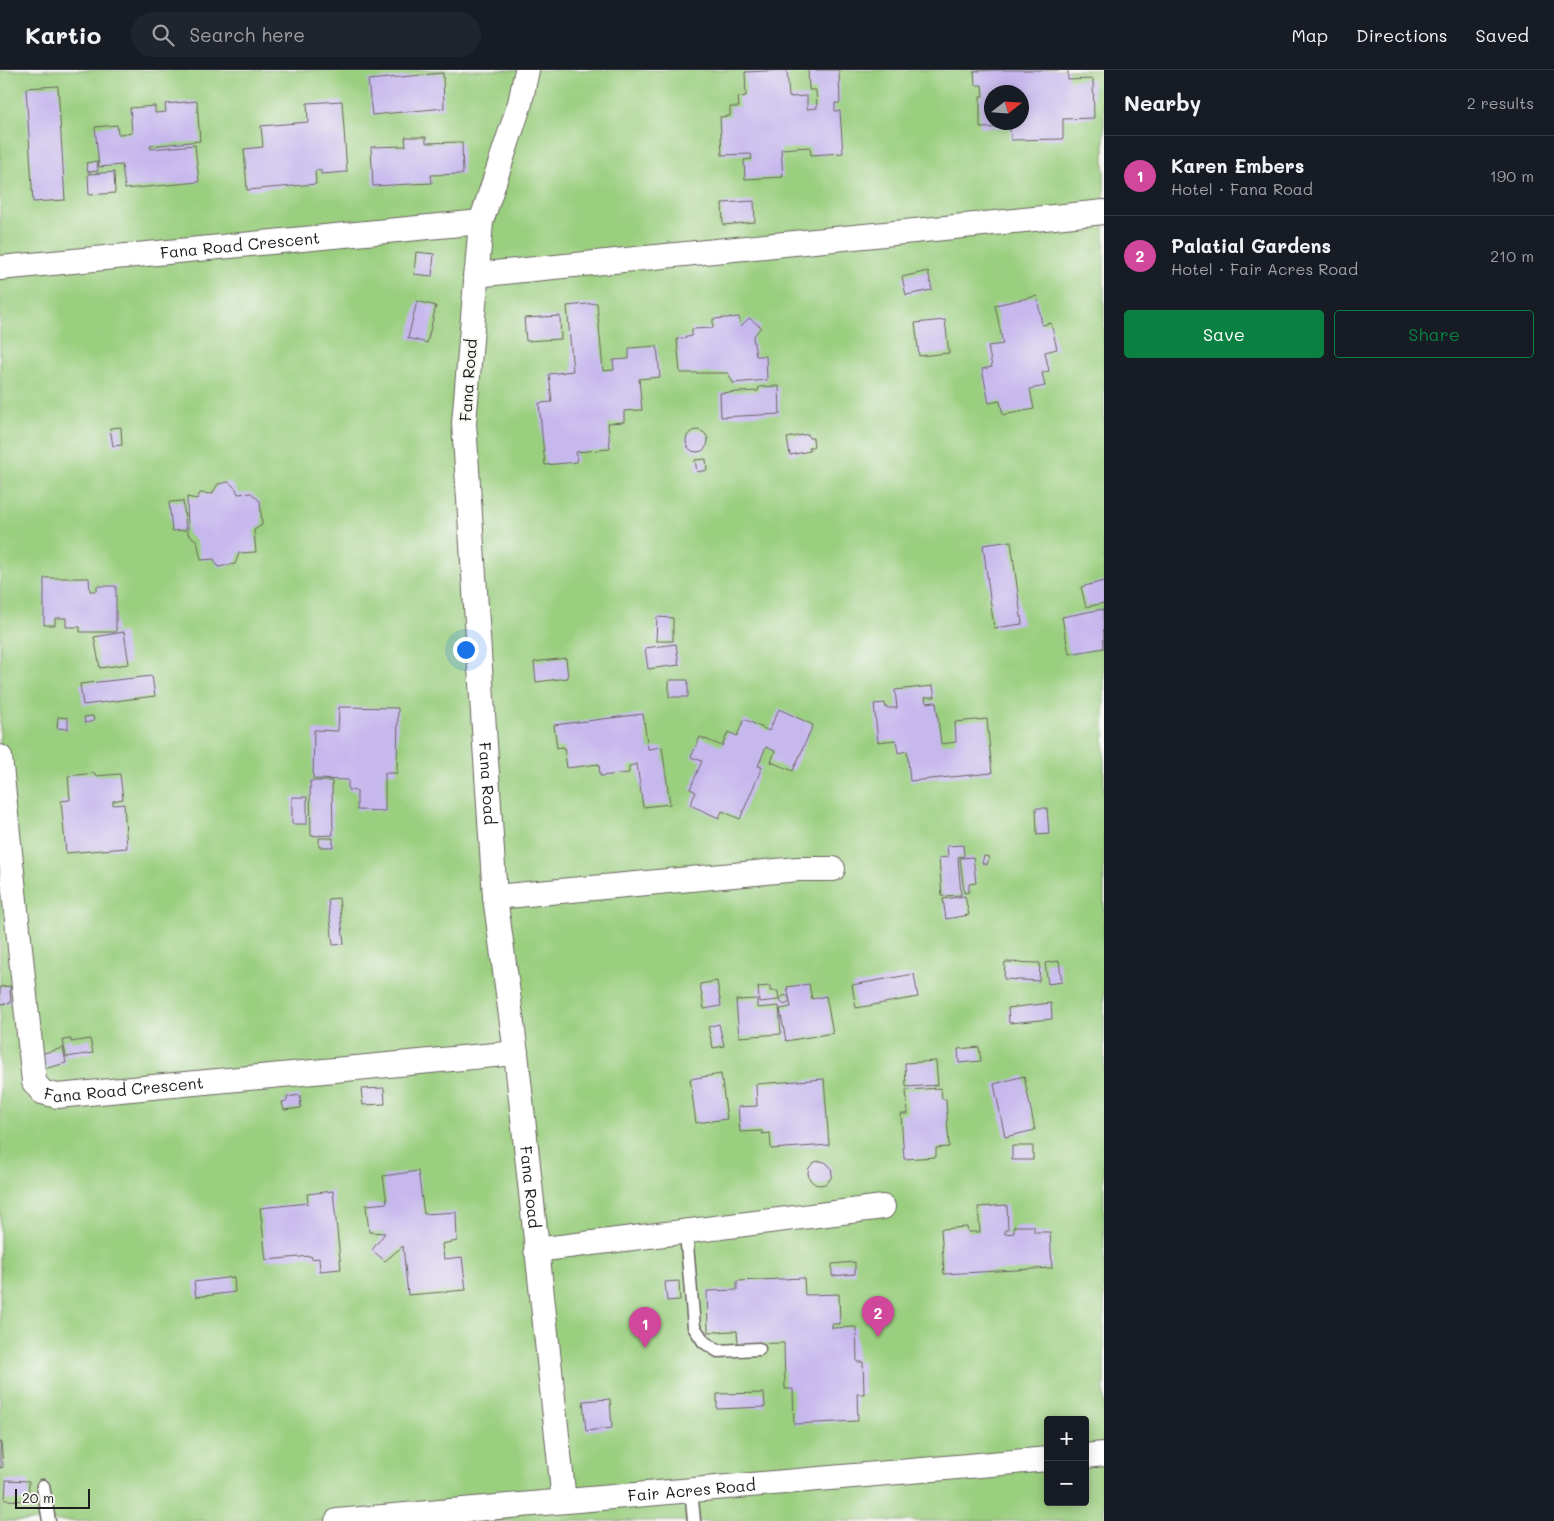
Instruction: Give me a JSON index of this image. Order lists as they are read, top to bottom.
{
  "streets": {
    "street": ["Fana Road Crescent", "Fana Road", "Fair Acres Road"]
  },
  "crossings": [
    ["Fana Road Crescent", "Fana Road"],
    ["Fana Road", "Fair Acres Road"]
  ],
  "scale_bar": "20 m",
  "north": "right",
  "page": {
    "header": "Kartio",
    "search": "Search here",
    "nav": ["Map", "Directions", "Saved"],
    "heading": ["Nearby", "2 results"],
    "list": [
      {
        "mark": "1",
        "name": "Karen Embers",
        "note": "Hotel · Fana Road",
        "value": "190 m"
      },
      {
        "mark": "2",
        "name": "Palatial Gardens",
        "note": "Hotel · Fair Acres Road",
        "value": "210 m"
      }
    ],
    "buttons": ["Save", "Share"],
    "pins": ["2", "1"],
    "map_buttons": ["+", "−"],
    "scale": "20 m"
  }
}
